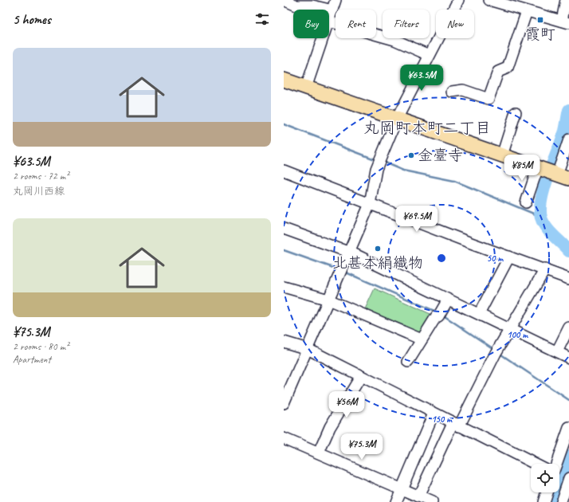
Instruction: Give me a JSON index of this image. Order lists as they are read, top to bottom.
{
  "districts": ["丸岡町本町二丁目"],
  "places": {
    "transit": ["霞町"],
    "other": ["金臺寺", "北甚本絹織物"]
  },
  "page": {
    "heading": "5 homes",
    "chip": [
      "Buy",
      "Rent",
      "Filters",
      "New"
    ],
    "list": [
      {
        "name": "¥63.5M",
        "note": "2 rooms · 72 m² · 丸岡川西線"
      },
      {
        "name": "¥75.3M",
        "note": "2 rooms · 80 m² · Apartment"
      }
    ],
    "price": [
      "¥63.5M",
      "¥85M",
      "¥69.5M",
      "¥56M",
      "¥75.3M"
    ]
  },
  "rings": ["50 m", "100 m", "150 m"]
}
